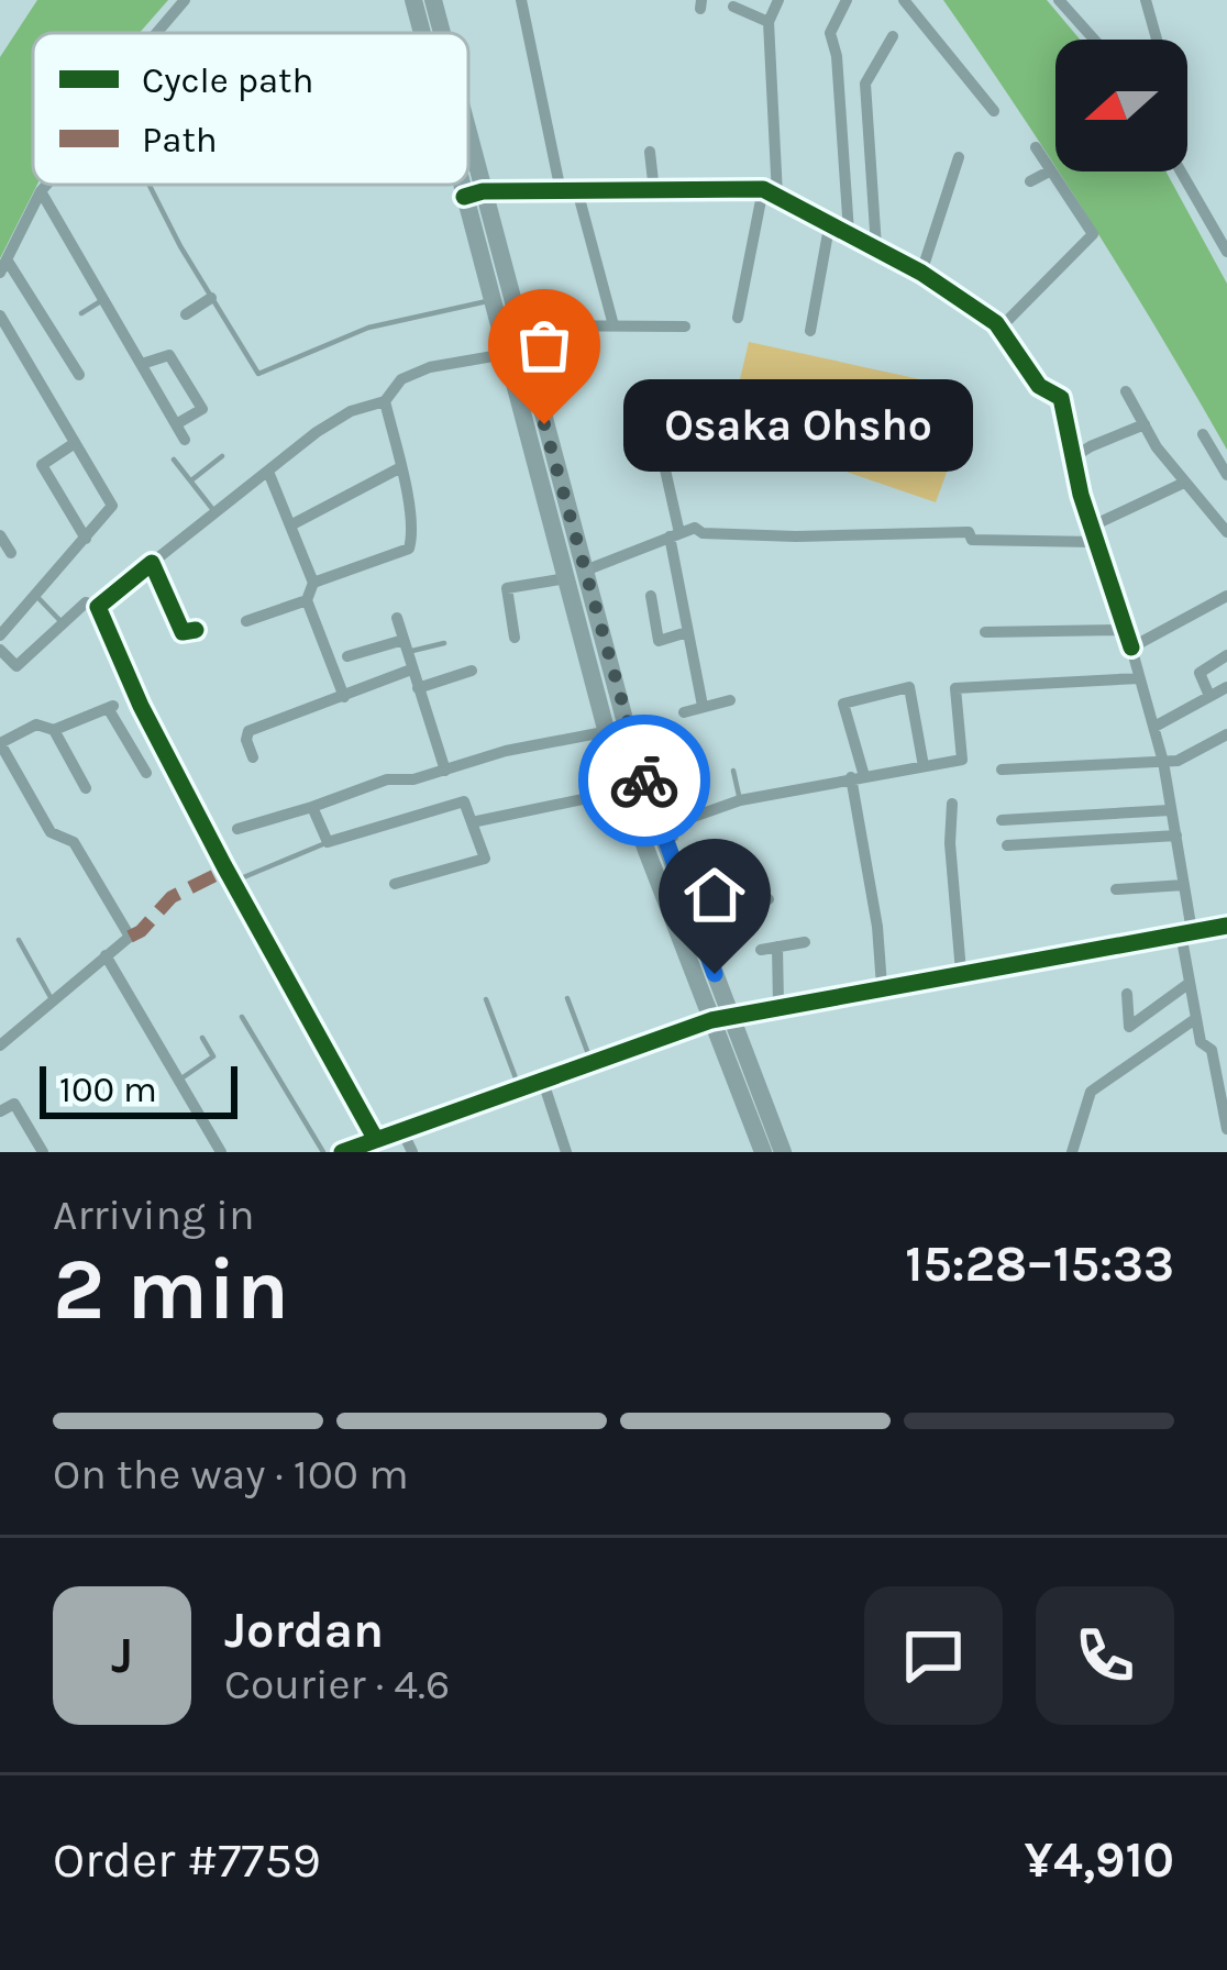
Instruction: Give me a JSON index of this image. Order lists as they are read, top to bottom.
{
  "places": ["Osaka Ohsho"],
  "legend": ["Cycle path", "Path"],
  "scale_bar": "100 m",
  "north": "left",
  "page": {
    "bubble": "Osaka Ohsho",
    "scale": "100 m",
    "heading": ["2 min", "Arriving in", "15:28–15:33"],
    "panel": [
      "Jordan",
      "Courier · 4.6",
      "Order #7759",
      "¥4,910"
    ],
    "bar": "On the way · 100 m",
    "round": "J"
  }
}
